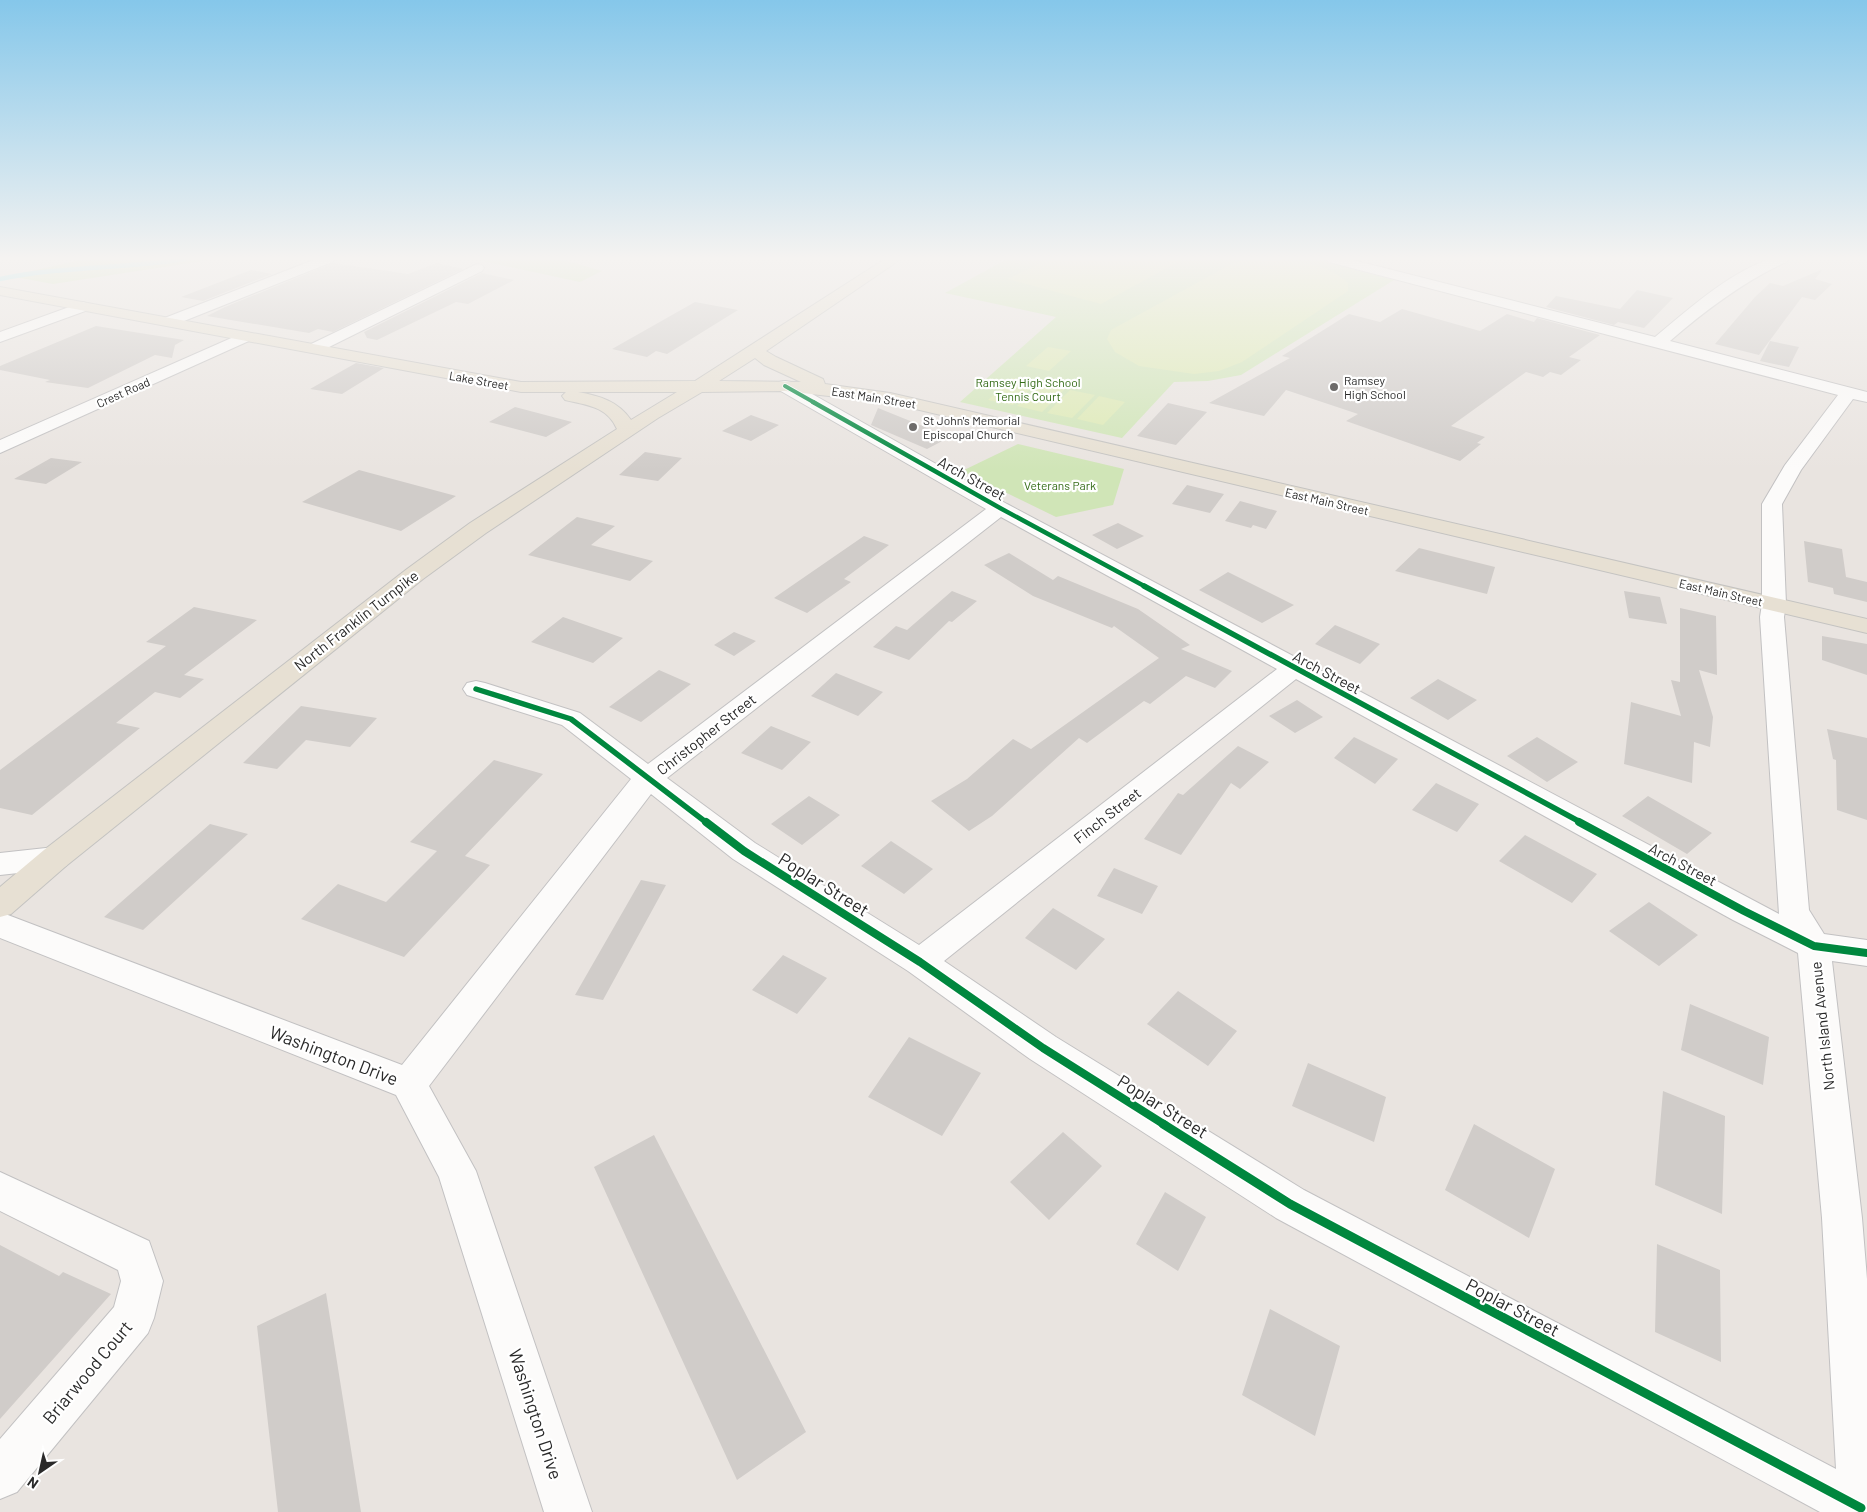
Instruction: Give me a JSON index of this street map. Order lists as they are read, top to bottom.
{
  "streets": {
    "main road": ["Lake Street", "East Main Street", "North Franklin Turnpike"],
    "street": [
      "Crest Road",
      "Arch Street",
      "Christopher Street",
      "Finch Street",
      "Poplar Street",
      "North Island Avenue",
      "Washington Drive",
      "Briarwood Court"
    ]
  },
  "crossings": [
    ["Lake Street", "Crest Road"],
    ["Lake Street", "East Main Street"],
    ["Lake Street", "Arch Street"],
    ["Lake Street", "North Franklin Turnpike"],
    ["East Main Street", "Arch Street"],
    ["East Main Street", "North Island Avenue"],
    ["Arch Street", "Christopher Street"],
    ["Arch Street", "Finch Street"],
    ["Arch Street", "North Island Avenue"],
    ["Christopher Street", "Poplar Street"],
    ["Christopher Street", "Washington Drive"],
    ["Finch Street", "Poplar Street"],
    ["Poplar Street", "North Island Avenue"]
  ],
  "parks": ["Ramsey High School Tennis Court", "Veterans Park"],
  "places": ["Ramsey High School", "St John's Memorial Episcopal Church"],
  "north": "bottom left"
}
